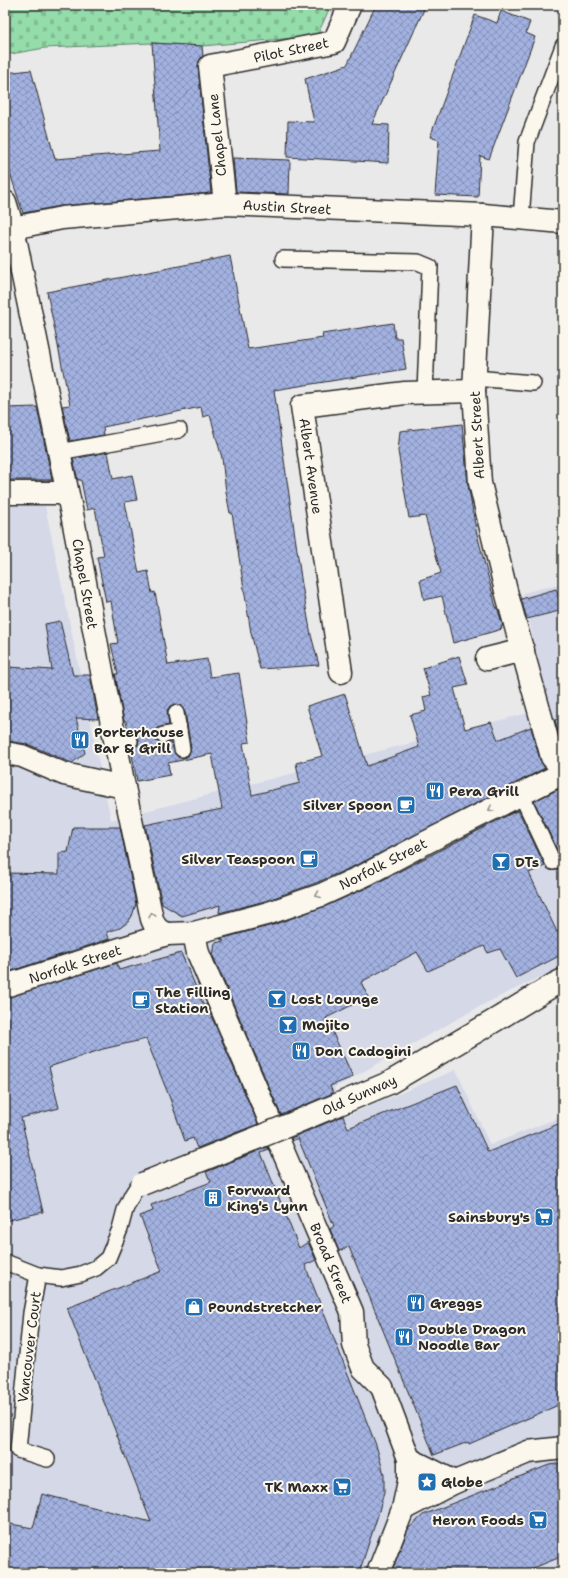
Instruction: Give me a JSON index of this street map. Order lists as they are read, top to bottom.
{
  "streets": {
    "street": [
      "Pilot Street",
      "Chapel Lane",
      "Austin Street",
      "Albert Street",
      "Albert Avenue",
      "Chapel Street",
      "Norfolk Street",
      "Old Sunway",
      "Broad Street"
    ],
    "lane": ["Vancouver Court"]
  },
  "crossings": [
    ["Pilot Street", "Chapel Lane"],
    ["Chapel Lane", "Austin Street"],
    ["Austin Street", "Albert Street"],
    ["Austin Street", "Chapel Street"],
    ["Albert Street", "Albert Avenue"],
    ["Chapel Street", "Norfolk Street"],
    ["Norfolk Street", "Broad Street"],
    ["Old Sunway", "Vancouver Court"]
  ],
  "one_way": ["Norfolk Street"],
  "places": {
    "restaurant": [
      "Porterhouse Bar & Grill",
      "Pera Grill",
      "Don Cadogini",
      "Greggs",
      "Double Dragon Noodle Bar"
    ],
    "cafe": ["Silver Spoon", "Silver Teaspoon", "The Filling Station"],
    "bar": ["DTs", "Lost Lounge", "Mojito"],
    "building": ["Forward King's Lynn"],
    "supermarket": ["Sainsbury's", "TK Maxx", "Heron Foods"],
    "shop": ["Poundstretcher"],
    "place": ["Globe"]
  }
}
